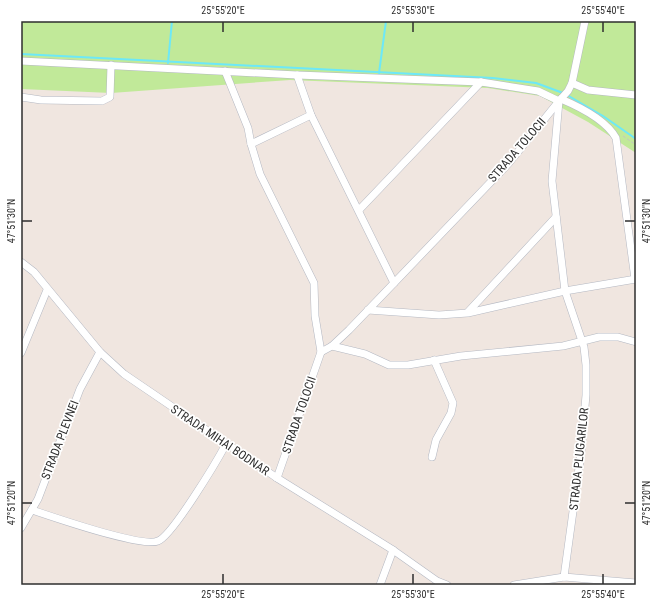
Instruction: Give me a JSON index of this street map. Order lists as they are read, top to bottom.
{
  "streets": {
    "street": [
      "STRADA TOLOCII",
      "STRADA PLEVNEI",
      "STRADA MIHAI BODNAR",
      "STRADA PLUGARILOR"
    ]
  },
  "crossings": [
    ["STRADA TOLOCII", "STRADA MIHAI BODNAR"],
    ["STRADA TOLOCII", "STRADA PLUGARILOR"],
    ["STRADA PLEVNEI", "STRADA MIHAI BODNAR"]
  ],
  "coordinates": [
    "25°55'20\"E",
    "25°55'30\"E",
    "25°55'40\"E",
    "47°51'30\"N",
    "47°51'20\"N"
  ]
}
